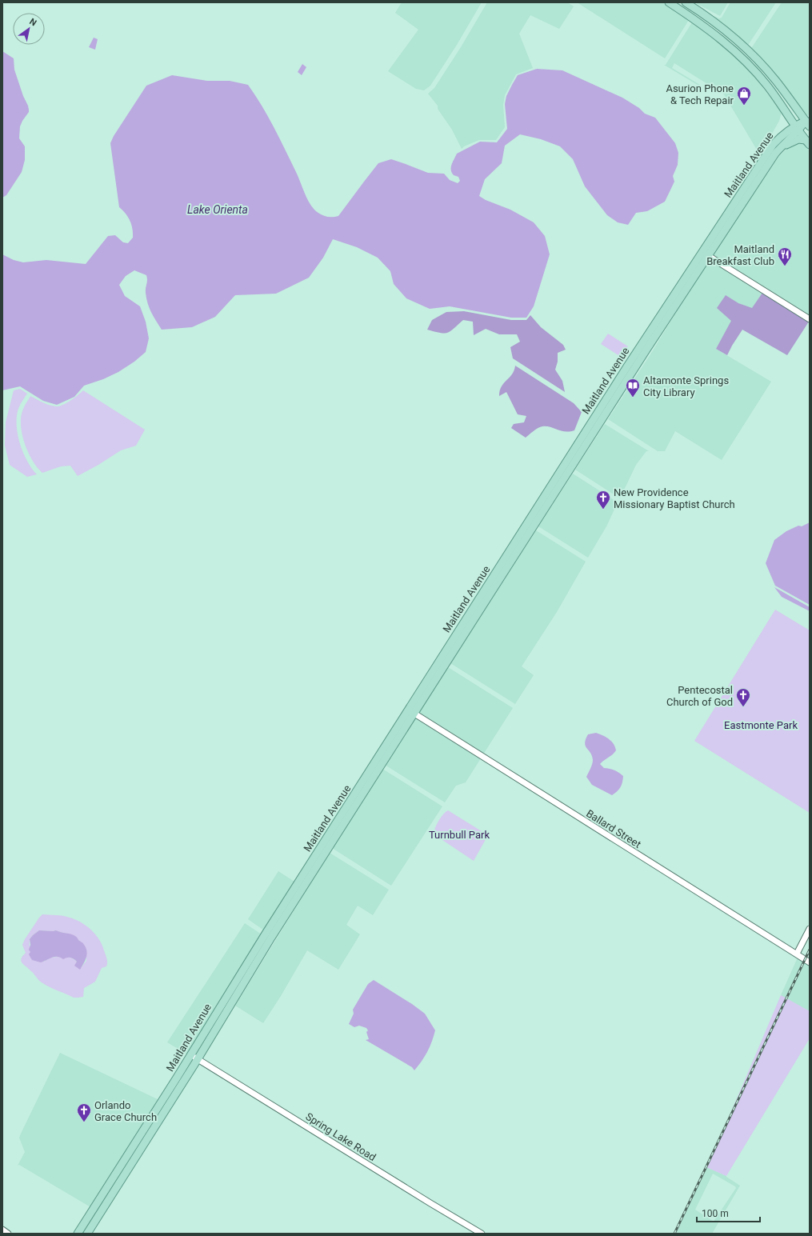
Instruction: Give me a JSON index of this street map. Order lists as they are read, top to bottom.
{
  "streets": {
    "main road": ["Maitland Avenue"],
    "street": ["Ballard Street", "Spring Lake Road"]
  },
  "crossings": [
    ["Maitland Avenue", "Ballard Street"],
    ["Maitland Avenue", "Spring Lake Road"]
  ],
  "water": ["Lake Orienta"],
  "parks": ["Eastmonte Park", "Turnbull Park"],
  "places": {
    "shop": ["Asurion Phone & Tech Repair"],
    "restaurant": ["Maitland Breakfast Club"],
    "library": ["Altamonte Springs City Library"],
    "church": ["New Providence Missionary Baptist Church", "Pentecostal Church of God", "Orlando Grace Church"]
  },
  "scale_bar": "100 m",
  "north": "top right"
}
